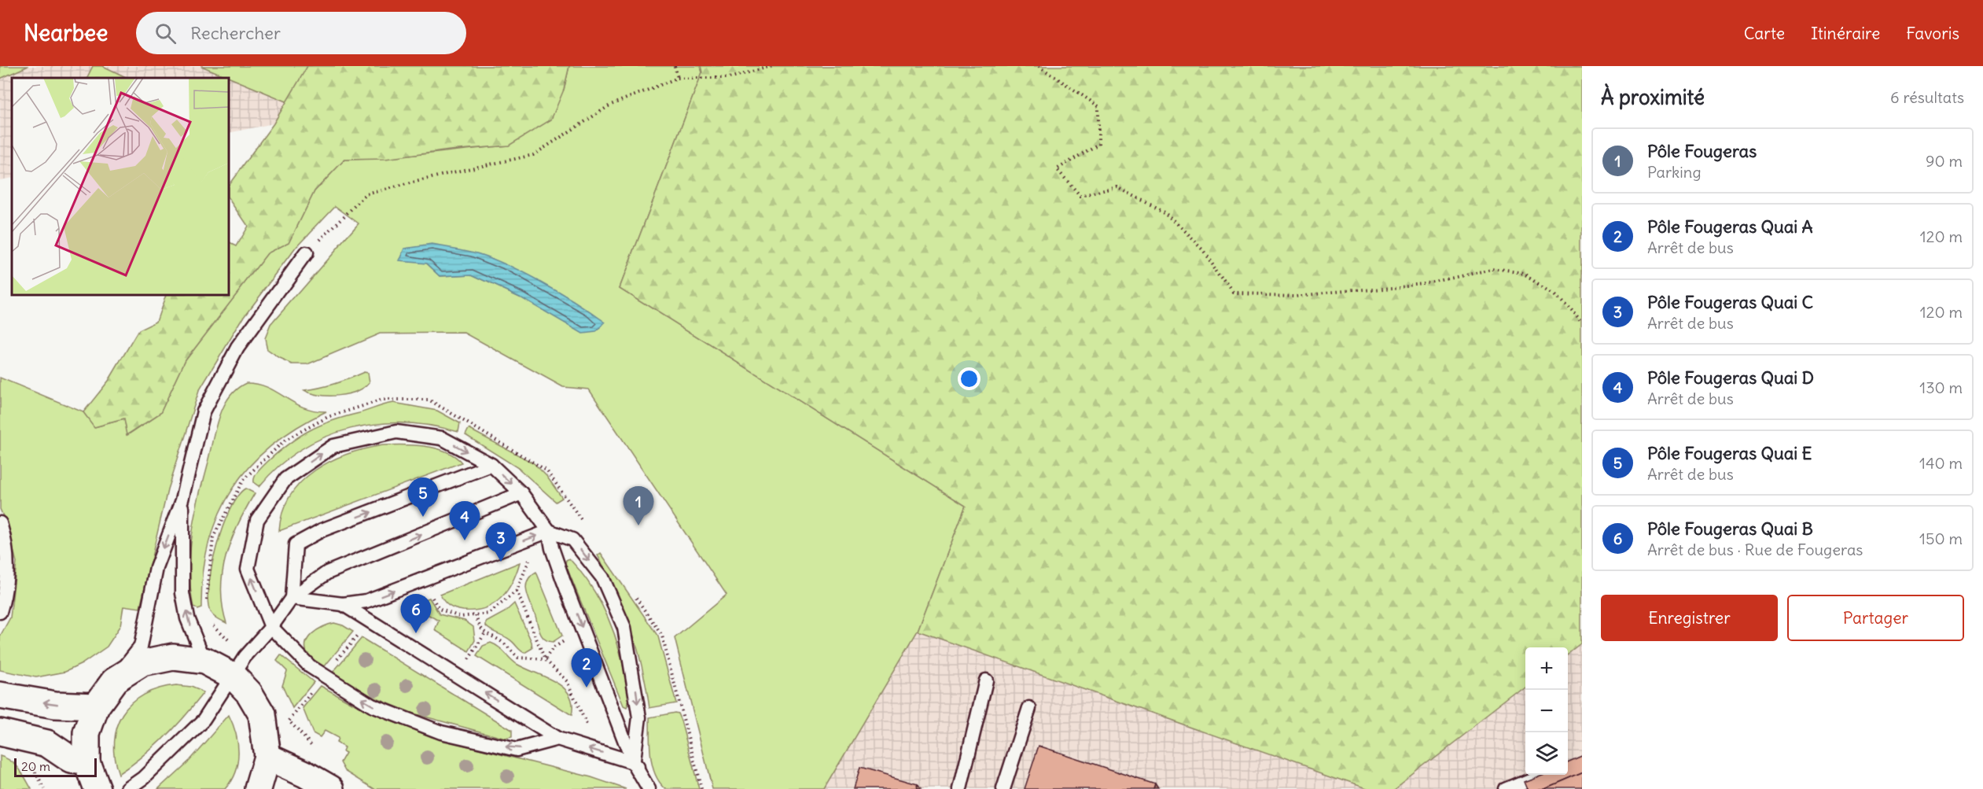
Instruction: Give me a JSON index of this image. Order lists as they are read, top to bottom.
{
  "scale_bar": "20 m",
  "page": {
    "header": "Nearbee",
    "search": "Rechercher",
    "nav": ["Carte", "Itinéraire", "Favoris"],
    "heading": ["À proximité", "6 résultats"],
    "list": [
      {
        "mark": "1",
        "name": "Pôle Fougeras",
        "note": "Parking",
        "value": "90 m"
      },
      {
        "mark": "2",
        "name": "Pôle Fougeras Quai A",
        "note": "Arrêt de bus",
        "value": "120 m"
      },
      {
        "mark": "3",
        "name": "Pôle Fougeras Quai C",
        "note": "Arrêt de bus",
        "value": "120 m"
      },
      {
        "mark": "4",
        "name": "Pôle Fougeras Quai D",
        "note": "Arrêt de bus",
        "value": "130 m"
      },
      {
        "mark": "5",
        "name": "Pôle Fougeras Quai E",
        "note": "Arrêt de bus",
        "value": "140 m"
      },
      {
        "mark": "6",
        "name": "Pôle Fougeras Quai B",
        "note": "Arrêt de bus · Rue de Fougeras",
        "value": "150 m"
      }
    ],
    "pins": [
      "5",
      "1",
      "4",
      "3",
      "6",
      "2"
    ],
    "buttons": ["Enregistrer", "Partager"],
    "map_buttons": ["+", "−"],
    "scale": "20 m"
  }
}
